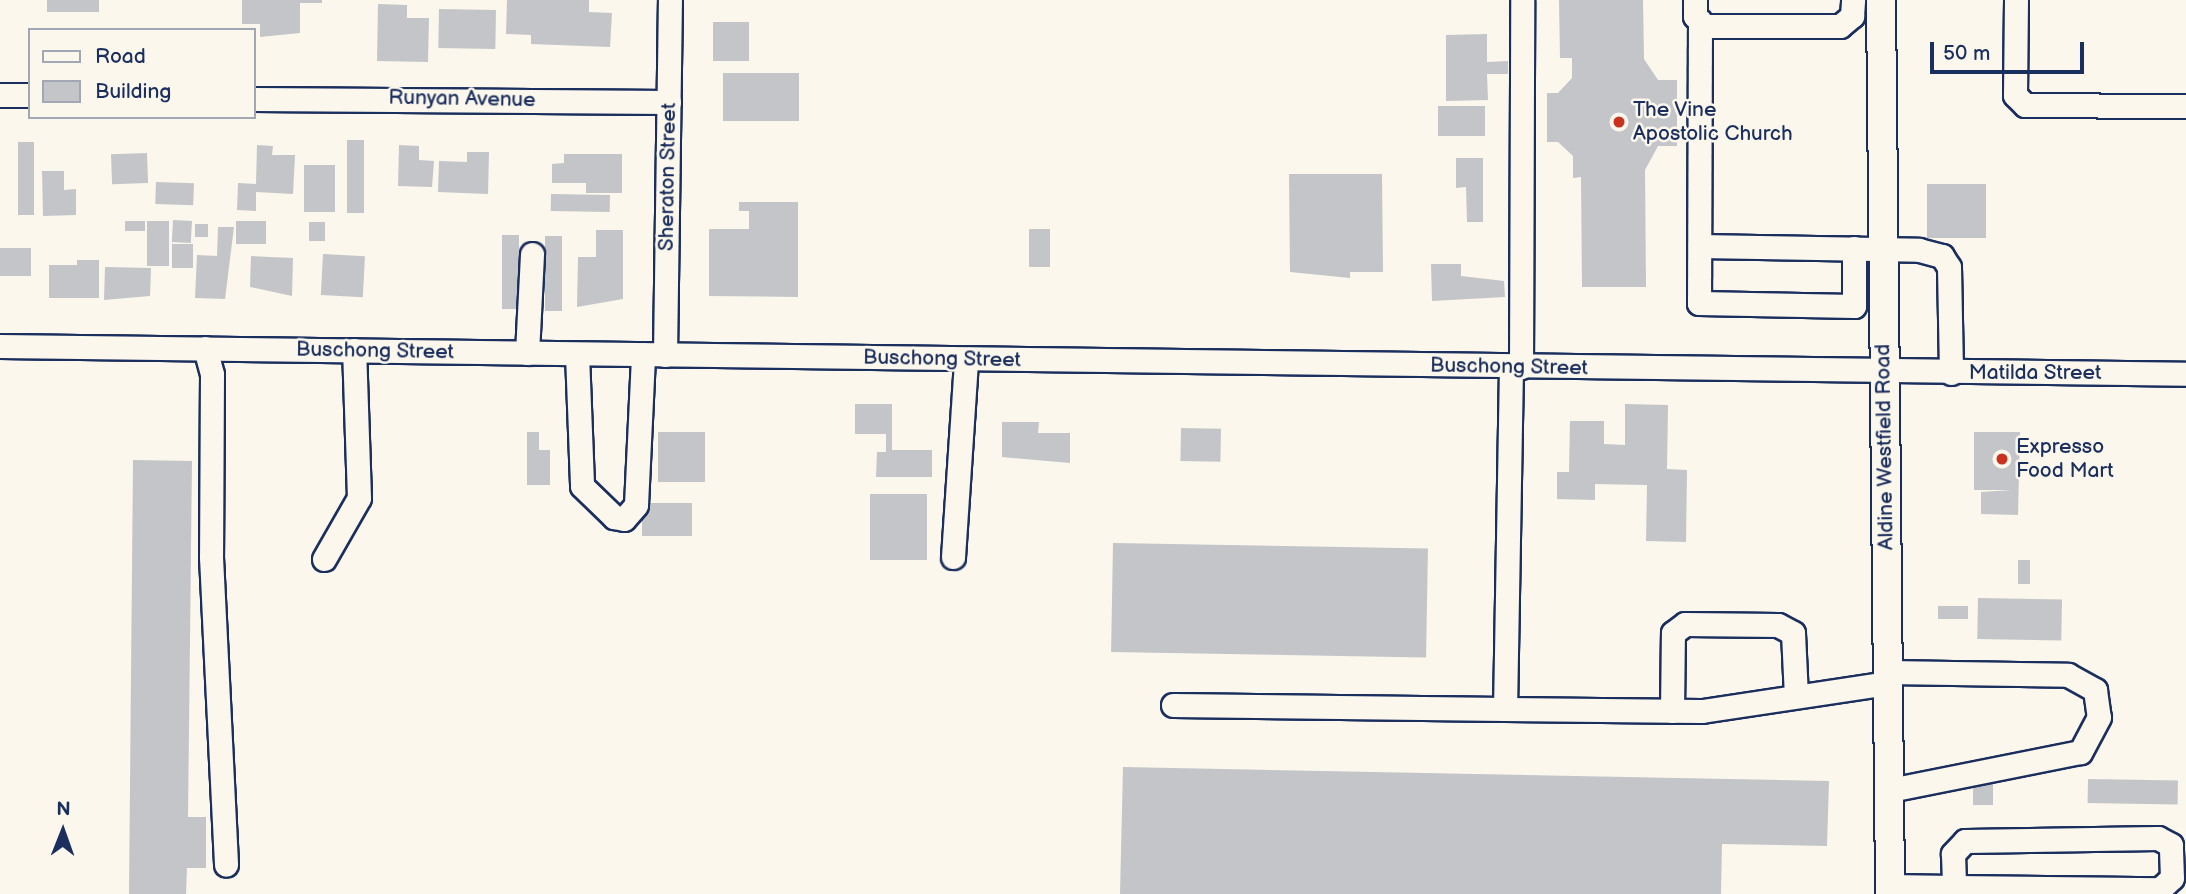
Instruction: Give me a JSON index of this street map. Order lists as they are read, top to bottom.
{
  "streets": {
    "main road": ["Aldine Westfield Road"],
    "street": [
      "Runyan Avenue",
      "Sheraton Street",
      "Buschong Street",
      "Matilda Street"
    ]
  },
  "crossings": [
    ["Runyan Avenue", "Sheraton Street"],
    ["Sheraton Street", "Buschong Street"],
    ["Buschong Street", "Matilda Street"],
    ["Buschong Street", "Aldine Westfield Road"],
    ["Matilda Street", "Aldine Westfield Road"]
  ],
  "places": ["The Vine Apostolic Church", "Expresso Food Mart"],
  "legend": ["Road", "Building"],
  "scale_bar": "50 m",
  "north": "top"
}
